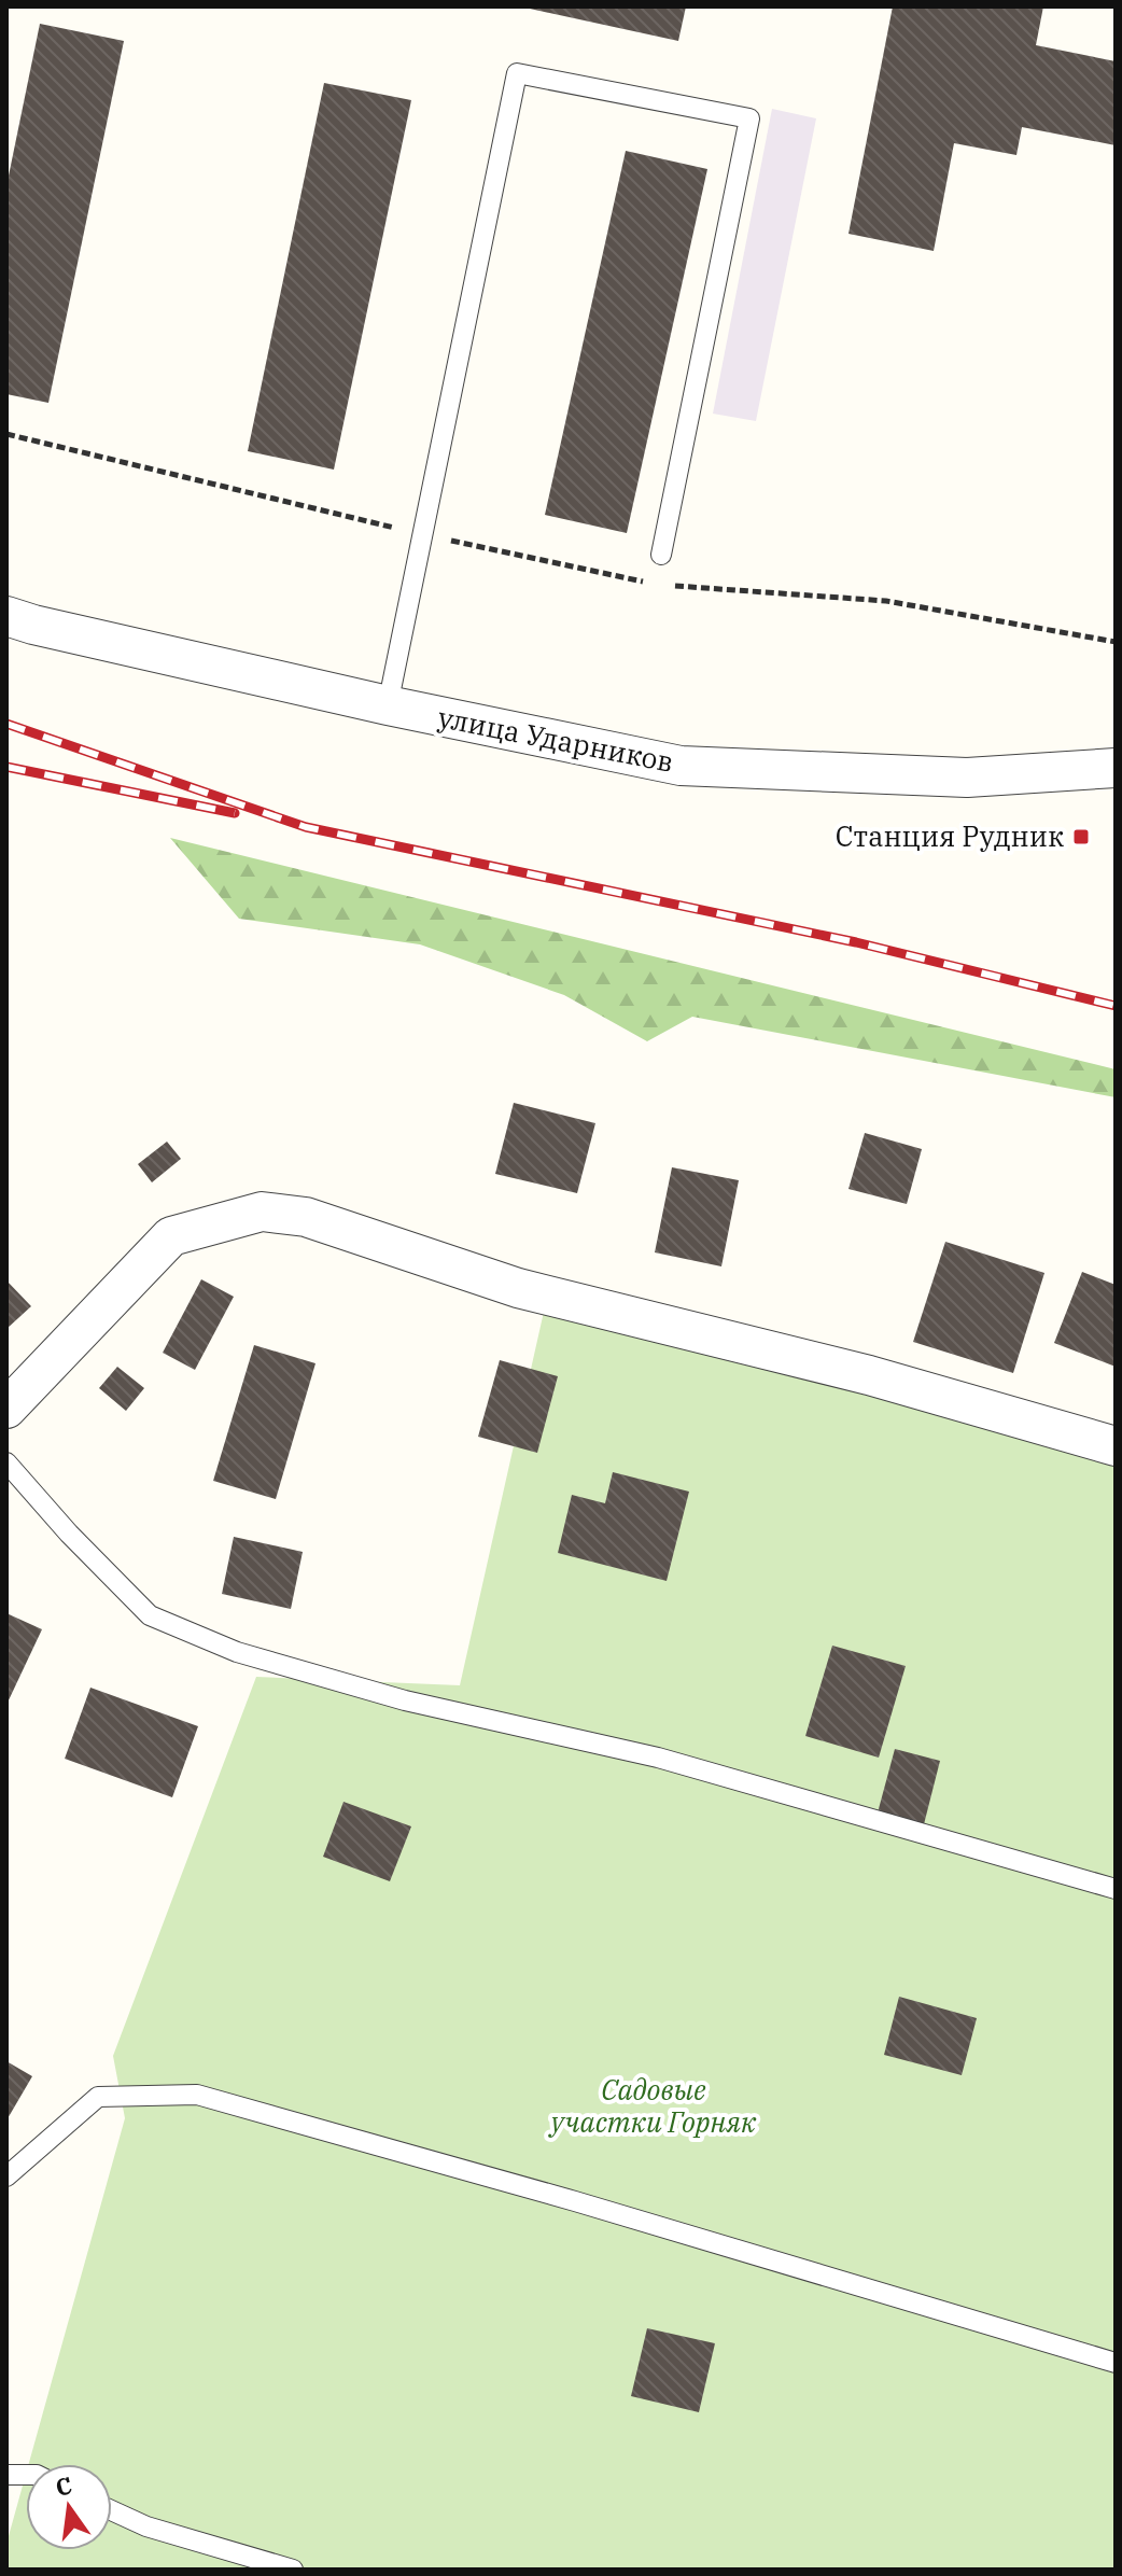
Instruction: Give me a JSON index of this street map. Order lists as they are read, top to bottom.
{
  "streets": {
    "street": ["улица Ударников"]
  },
  "parks": ["Садовые участки Горняк"],
  "places": {
    "transit": ["Станция Рудник"]
  },
  "north": "top"
}
